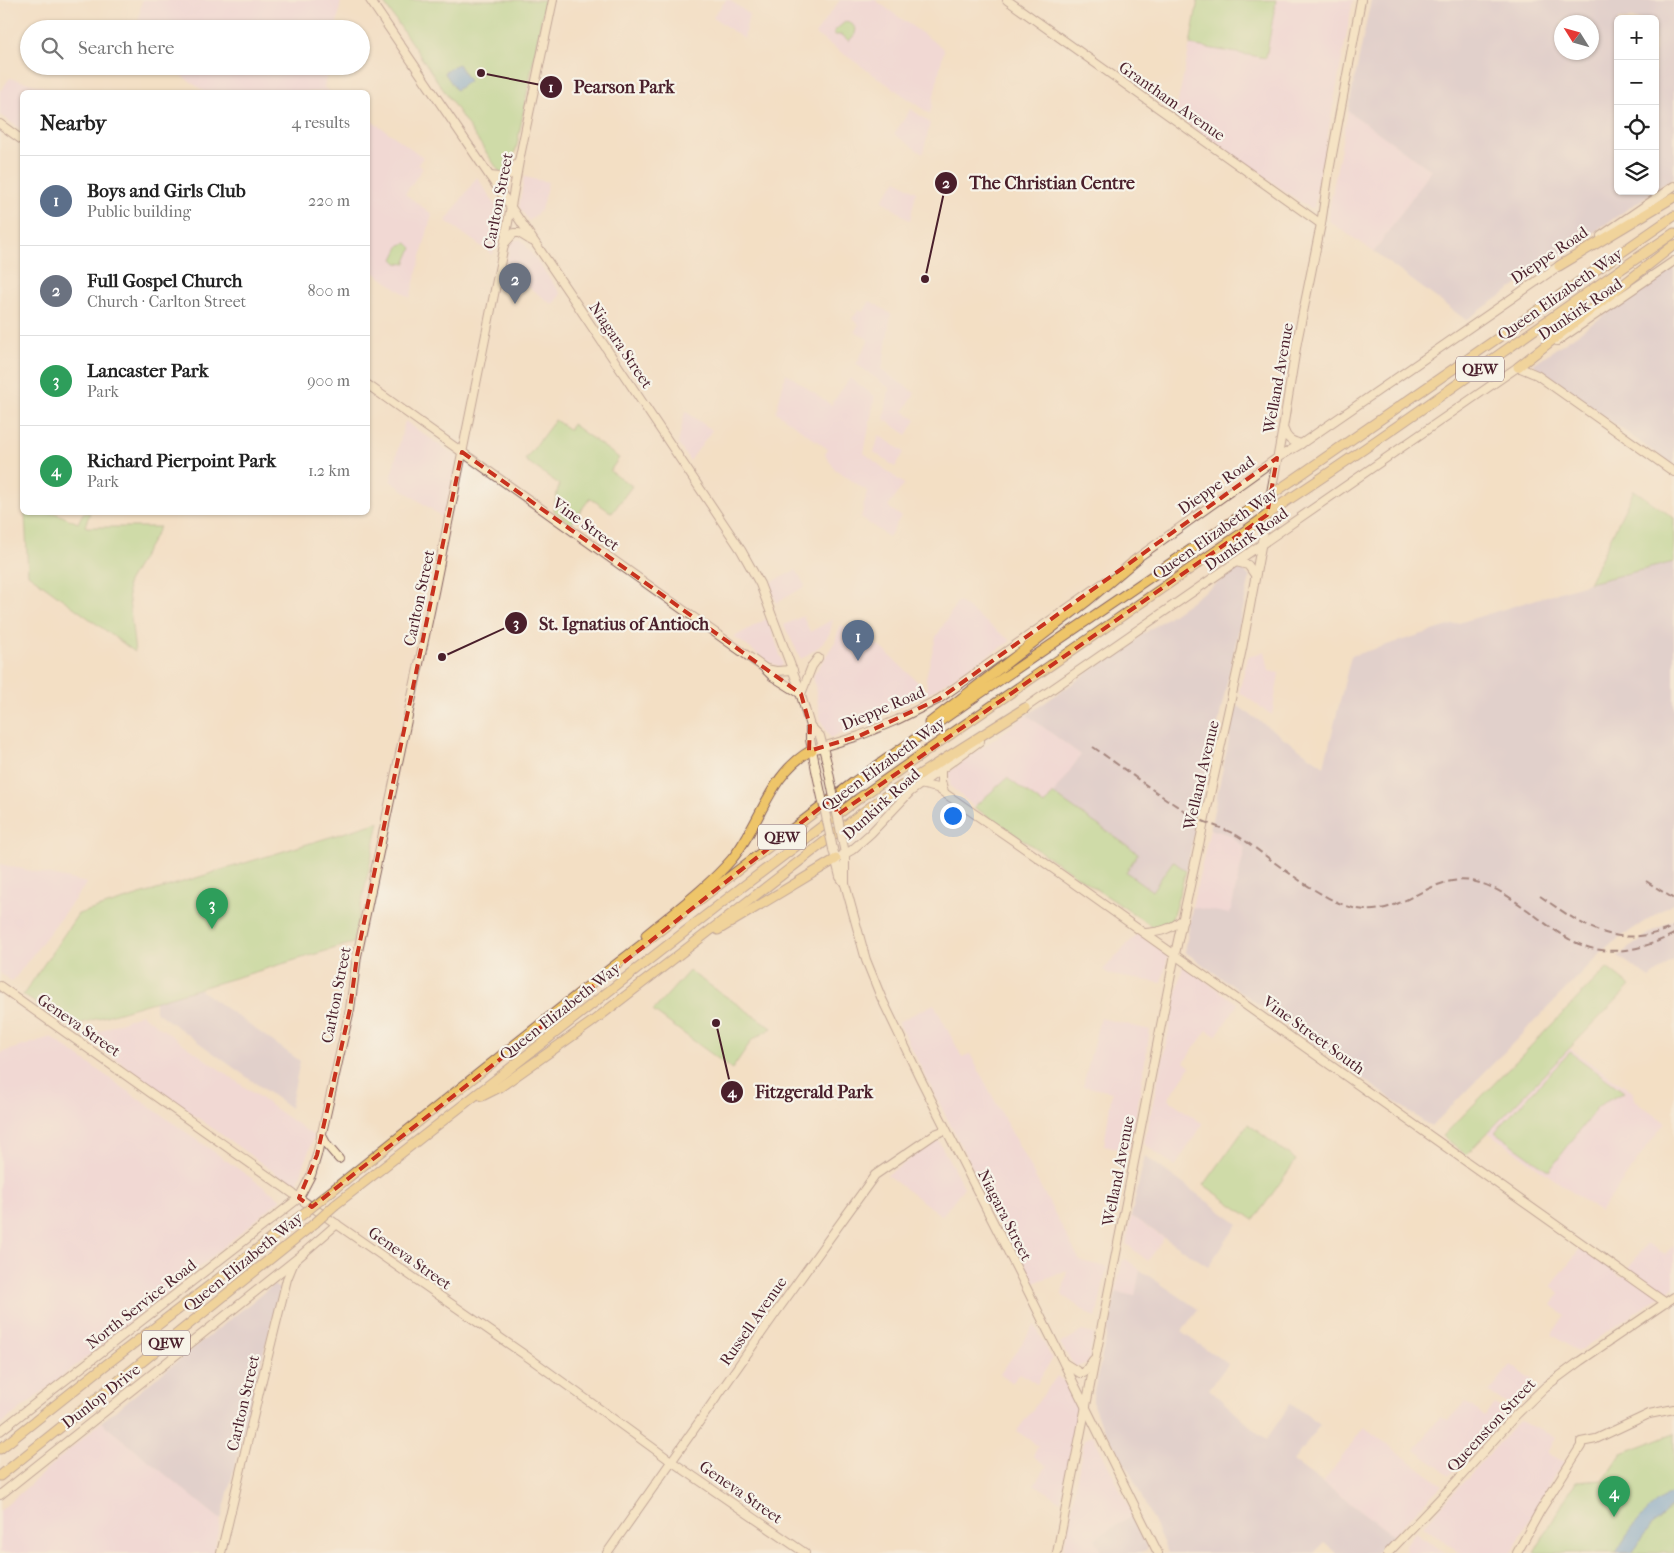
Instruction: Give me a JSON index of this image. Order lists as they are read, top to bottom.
{
  "streets": {
    "highway": ["Queen Elizabeth Way", "QEW"],
    "main road": [
      "Grantham Avenue",
      "Carlton Street",
      "Dieppe Road",
      "Dunkirk Road",
      "Niagara Street",
      "Welland Avenue",
      "Vine Street",
      "Geneva Street",
      "Vine Street South",
      "North Service Road",
      "Russell Avenue",
      "Dunlop Drive",
      "Queenston Street"
    ]
  },
  "crossings": [
    ["Grantham Avenue", "Welland Avenue"],
    ["Carlton Street", "Niagara Street"],
    ["Carlton Street", "Vine Street"],
    ["Carlton Street", "Geneva Street"],
    ["Carlton Street", "North Service Road"],
    ["Carlton Street", "Dunlop Drive"],
    ["Dieppe Road", "Niagara Street"],
    ["Dieppe Road", "Welland Avenue"],
    ["Dunkirk Road", "Niagara Street"],
    ["Dunkirk Road", "Welland Avenue"],
    ["Dunkirk Road", "Vine Street South"],
    ["Niagara Street", "Welland Avenue"],
    ["Niagara Street", "Vine Street"],
    ["Niagara Street", "Russell Avenue"],
    ["Welland Avenue", "Vine Street South"],
    ["Geneva Street", "North Service Road"],
    ["Geneva Street", "Russell Avenue"],
    ["Geneva Street", "Dunlop Drive"],
    ["Vine Street South", "Queenston Street"]
  ],
  "places": [
    "Pearson Park",
    "The Christian Centre",
    "St. Ignatius of Antioch",
    "Fitzgerald Park"
  ],
  "north": "top left",
  "page": {
    "map_buttons": ["+", "−"],
    "search": "Search here",
    "heading": ["Nearby", "4 results"],
    "list": [
      {
        "mark": "1",
        "name": "Boys and Girls Club",
        "note": "Public building",
        "value": "220 m"
      },
      {
        "mark": "2",
        "name": "Full Gospel Church",
        "note": "Church · Carlton Street",
        "value": "800 m"
      },
      {
        "mark": "3",
        "name": "Lancaster Park",
        "note": "Park",
        "value": "900 m"
      },
      {
        "mark": "4",
        "name": "Richard Pierpoint Park",
        "note": "Park",
        "value": "1.2 km"
      }
    ],
    "pins": [
      "2",
      "1",
      "3",
      "4"
    ]
  }
}
